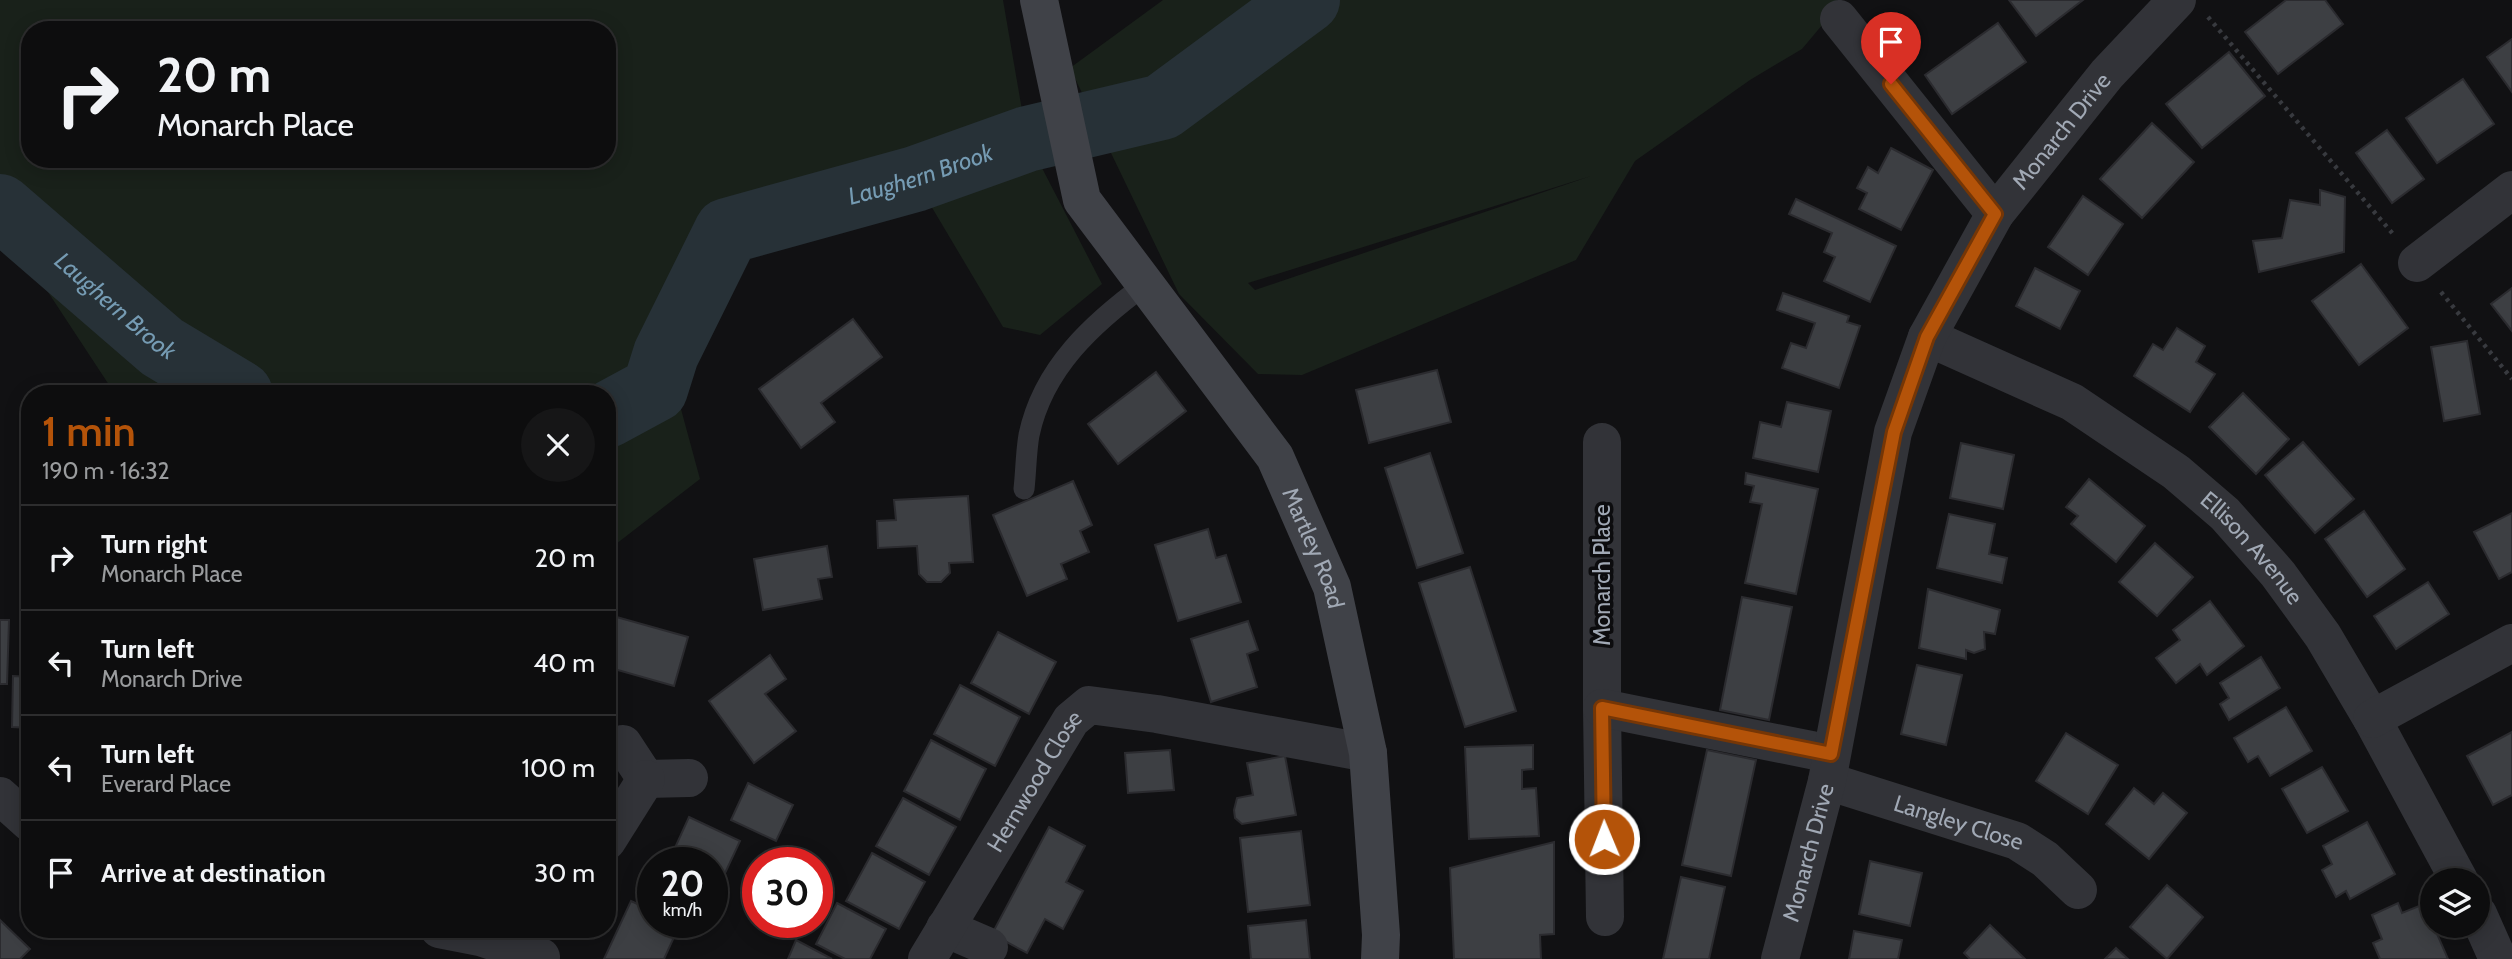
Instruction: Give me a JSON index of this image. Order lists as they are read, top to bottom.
{
  "streets": {
    "main road": ["Martley Road"],
    "street": [
      "Monarch Drive",
      "Ellison Avenue",
      "Monarch Place",
      "Hernwood Close",
      "Langley Close"
    ]
  },
  "crossings": [
    ["Monarch Drive", "Ellison Avenue"],
    ["Monarch Drive", "Langley Close"],
    ["Martley Road", "Hernwood Close"]
  ],
  "water": ["Laughern Brook"],
  "page": {
    "turn": ["20 m", "Monarch Place"],
    "heading": ["1 min", "190 m · 16:32"],
    "list": [
      {
        "name": "Turn right",
        "note": "Monarch Place",
        "value": "20 m"
      },
      {
        "name": "Turn left",
        "note": "Monarch Drive",
        "value": "40 m"
      },
      {
        "name": "Turn left",
        "note": "Everard Place",
        "value": "100 m"
      },
      {
        "name": "Arrive at destination",
        "value": "30 m"
      }
    ],
    "speed": "20 km/h",
    "limit": "30"
  }
}
